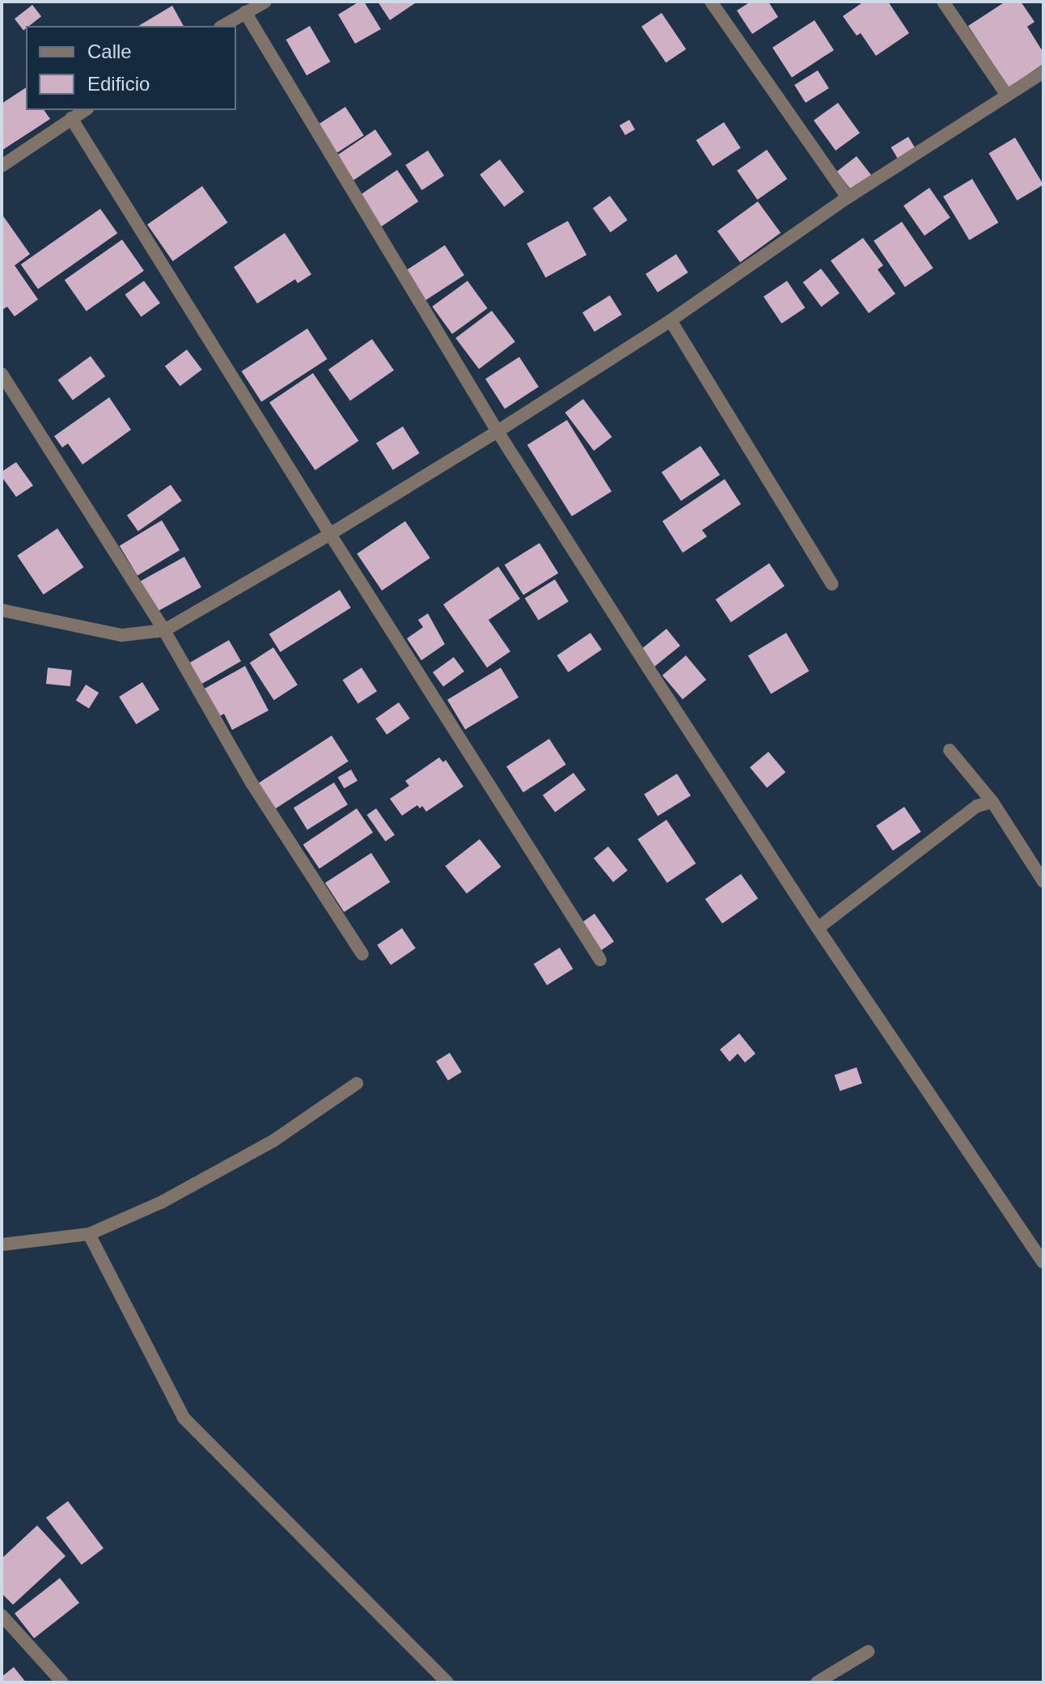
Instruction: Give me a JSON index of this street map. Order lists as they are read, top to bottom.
{
  "legend": ["Calle", "Edificio"]
}
